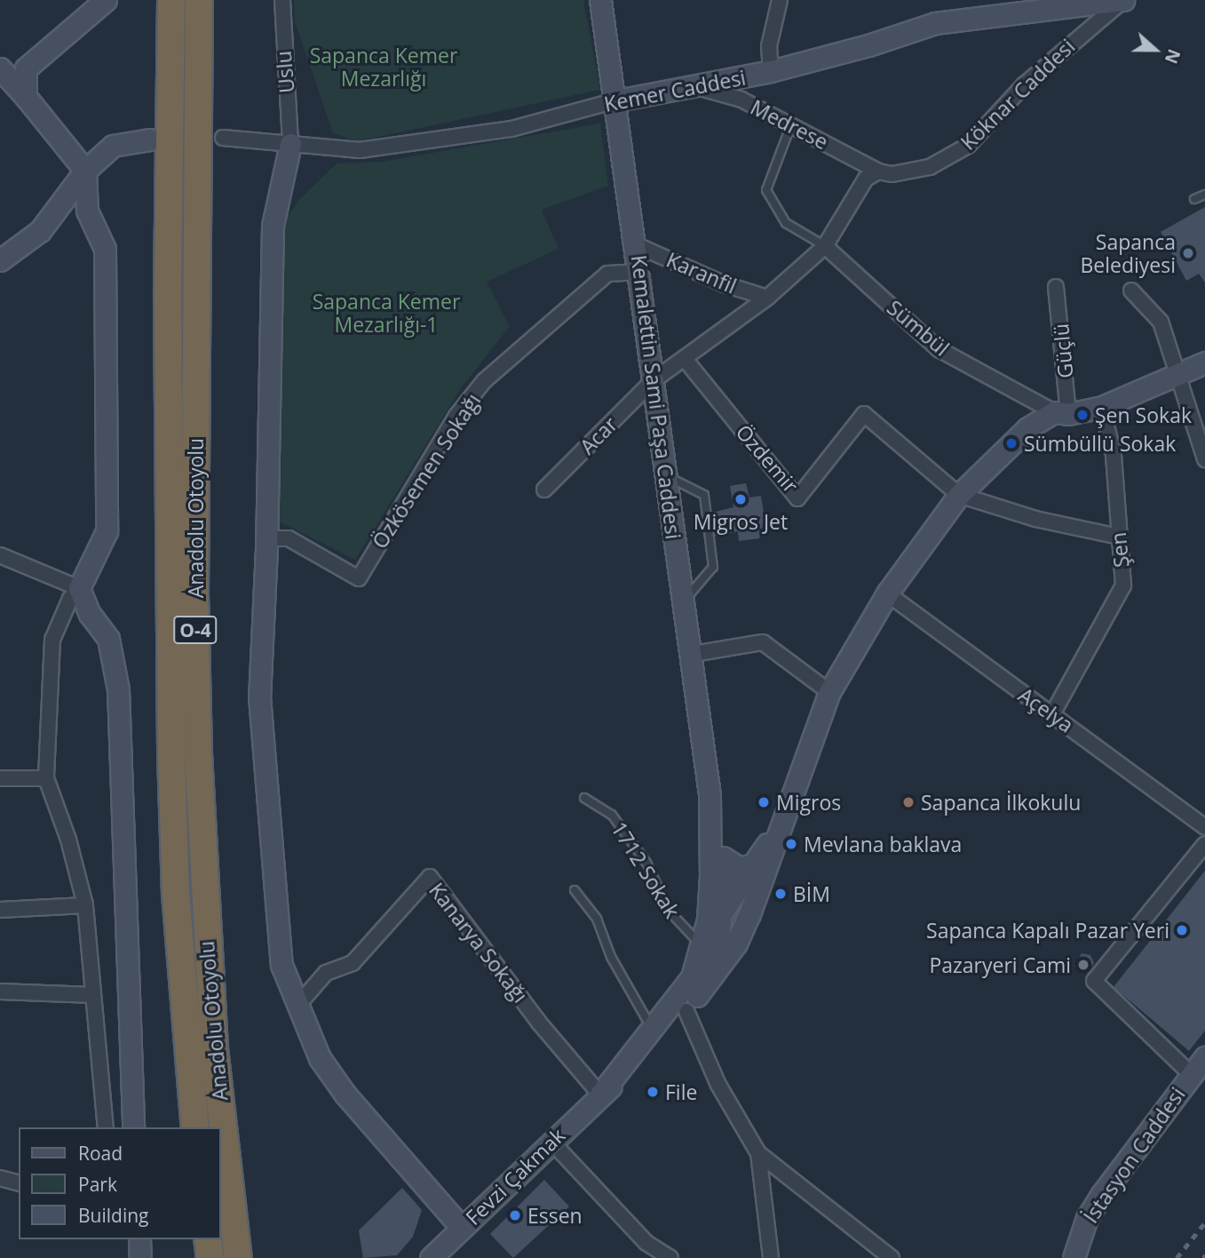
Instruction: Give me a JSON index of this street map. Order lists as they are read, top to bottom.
{
  "streets": {
    "highway": ["Anadolu Otoyolu", "O-4"],
    "street": [
      "Uslu",
      "Kemer Caddesi",
      "Köknar Caddesi",
      "Medrese",
      "Karanfil",
      "Sümbül",
      "Güçlü",
      "Kemalettin Sami Paşa Caddesi",
      "Acar",
      "Özdemir",
      "Özkösemen Sokağı",
      "Şen",
      "Açelya",
      "Kanarya Sokağı",
      "İstasyon Caddesi",
      "Fevzi Çakmak"
    ],
    "lane": ["1712 Sokak"]
  },
  "crossings": [
    ["Uslu", "Kemer Caddesi"],
    ["Kemer Caddesi", "Köknar Caddesi"],
    ["Kemer Caddesi", "Medrese"],
    ["Kemer Caddesi", "Kemalettin Sami Paşa Caddesi"],
    ["Köknar Caddesi", "Medrese"],
    ["Karanfil", "Kemalettin Sami Paşa Caddesi"],
    ["Sümbül", "Güçlü"],
    ["Kemalettin Sami Paşa Caddesi", "Acar"],
    ["Kemalettin Sami Paşa Caddesi", "Özkösemen Sokağı"],
    ["Kemalettin Sami Paşa Caddesi", "1712 Sokak"],
    ["Kemalettin Sami Paşa Caddesi", "Kanarya Sokağı"],
    ["Kemalettin Sami Paşa Caddesi", "Fevzi Çakmak"],
    ["Şen", "Açelya"],
    ["Kanarya Sokağı", "Fevzi Çakmak"]
  ],
  "parks": ["Sapanca Kemer Mezarlığı", "Sapanca Kemer Mezarlığı-1"],
  "places": [
    "Sapanca Belediyesi",
    "Şen Sokak",
    "Sümbüllü Sokak",
    "Migros Jet",
    "Migros",
    "Sapanca İlkokulu",
    "Mevlana baklava",
    "BİM",
    "Sapanca Kapalı Pazar Yeri",
    "Pazaryeri Cami",
    "File",
    "Essen"
  ],
  "legend": ["Road", "Park", "Building"],
  "north": "right"
}
